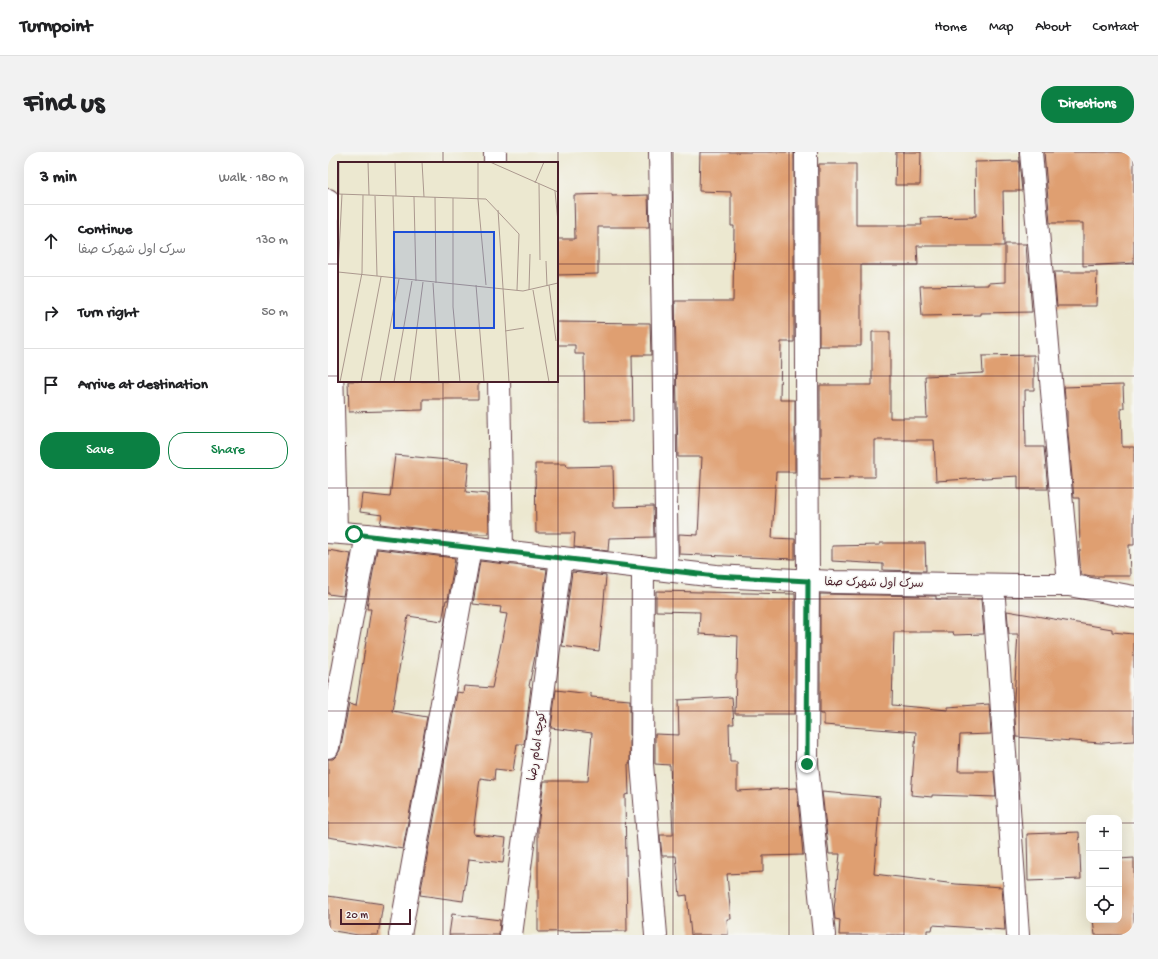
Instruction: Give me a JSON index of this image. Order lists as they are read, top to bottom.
{
  "streets": {
    "street": ["سرک اول شهرک صفا", "کوچه امام رضا"]
  },
  "crossings": [
    ["سرک اول شهرک صفا", "کوچه امام رضا"]
  ],
  "scale_bar": "20 m",
  "page": {
    "header": "Turnpoint",
    "nav": [
      "Home",
      "Map",
      "About",
      "Contact"
    ],
    "buttons": [
      "Directions",
      ["Save", "Share"]
    ],
    "title": "Find us",
    "heading": ["3 min", "Walk · 180 m"],
    "list": [
      ["Continue", "سرک اول شهرک صفا", "130 m"],
      ["Turn right", "50 m"],
      "Arrive at destination"
    ],
    "map_buttons": ["+", "−"],
    "scale": "20 m"
  }
}
